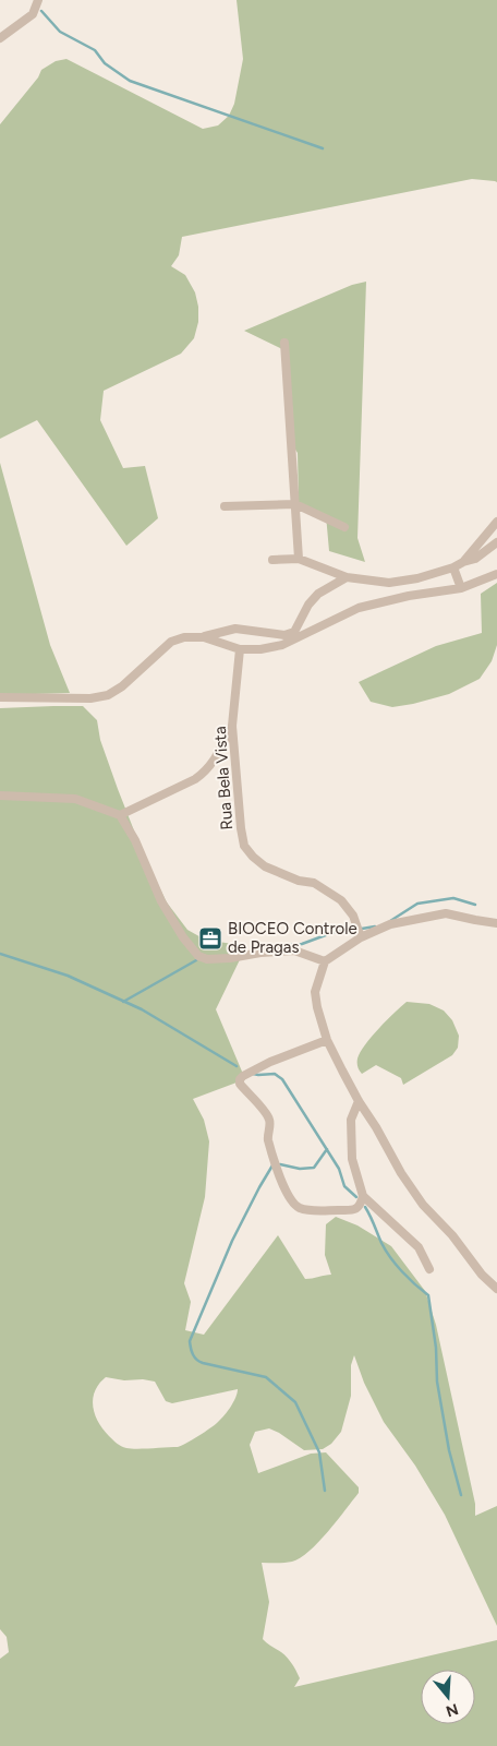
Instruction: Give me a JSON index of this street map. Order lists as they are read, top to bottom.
{
  "streets": {
    "street": ["Rua Bela Vista"]
  },
  "places": {
    "office": ["BIOCEO Controle de Pragas"]
  },
  "north": "bottom"
}
